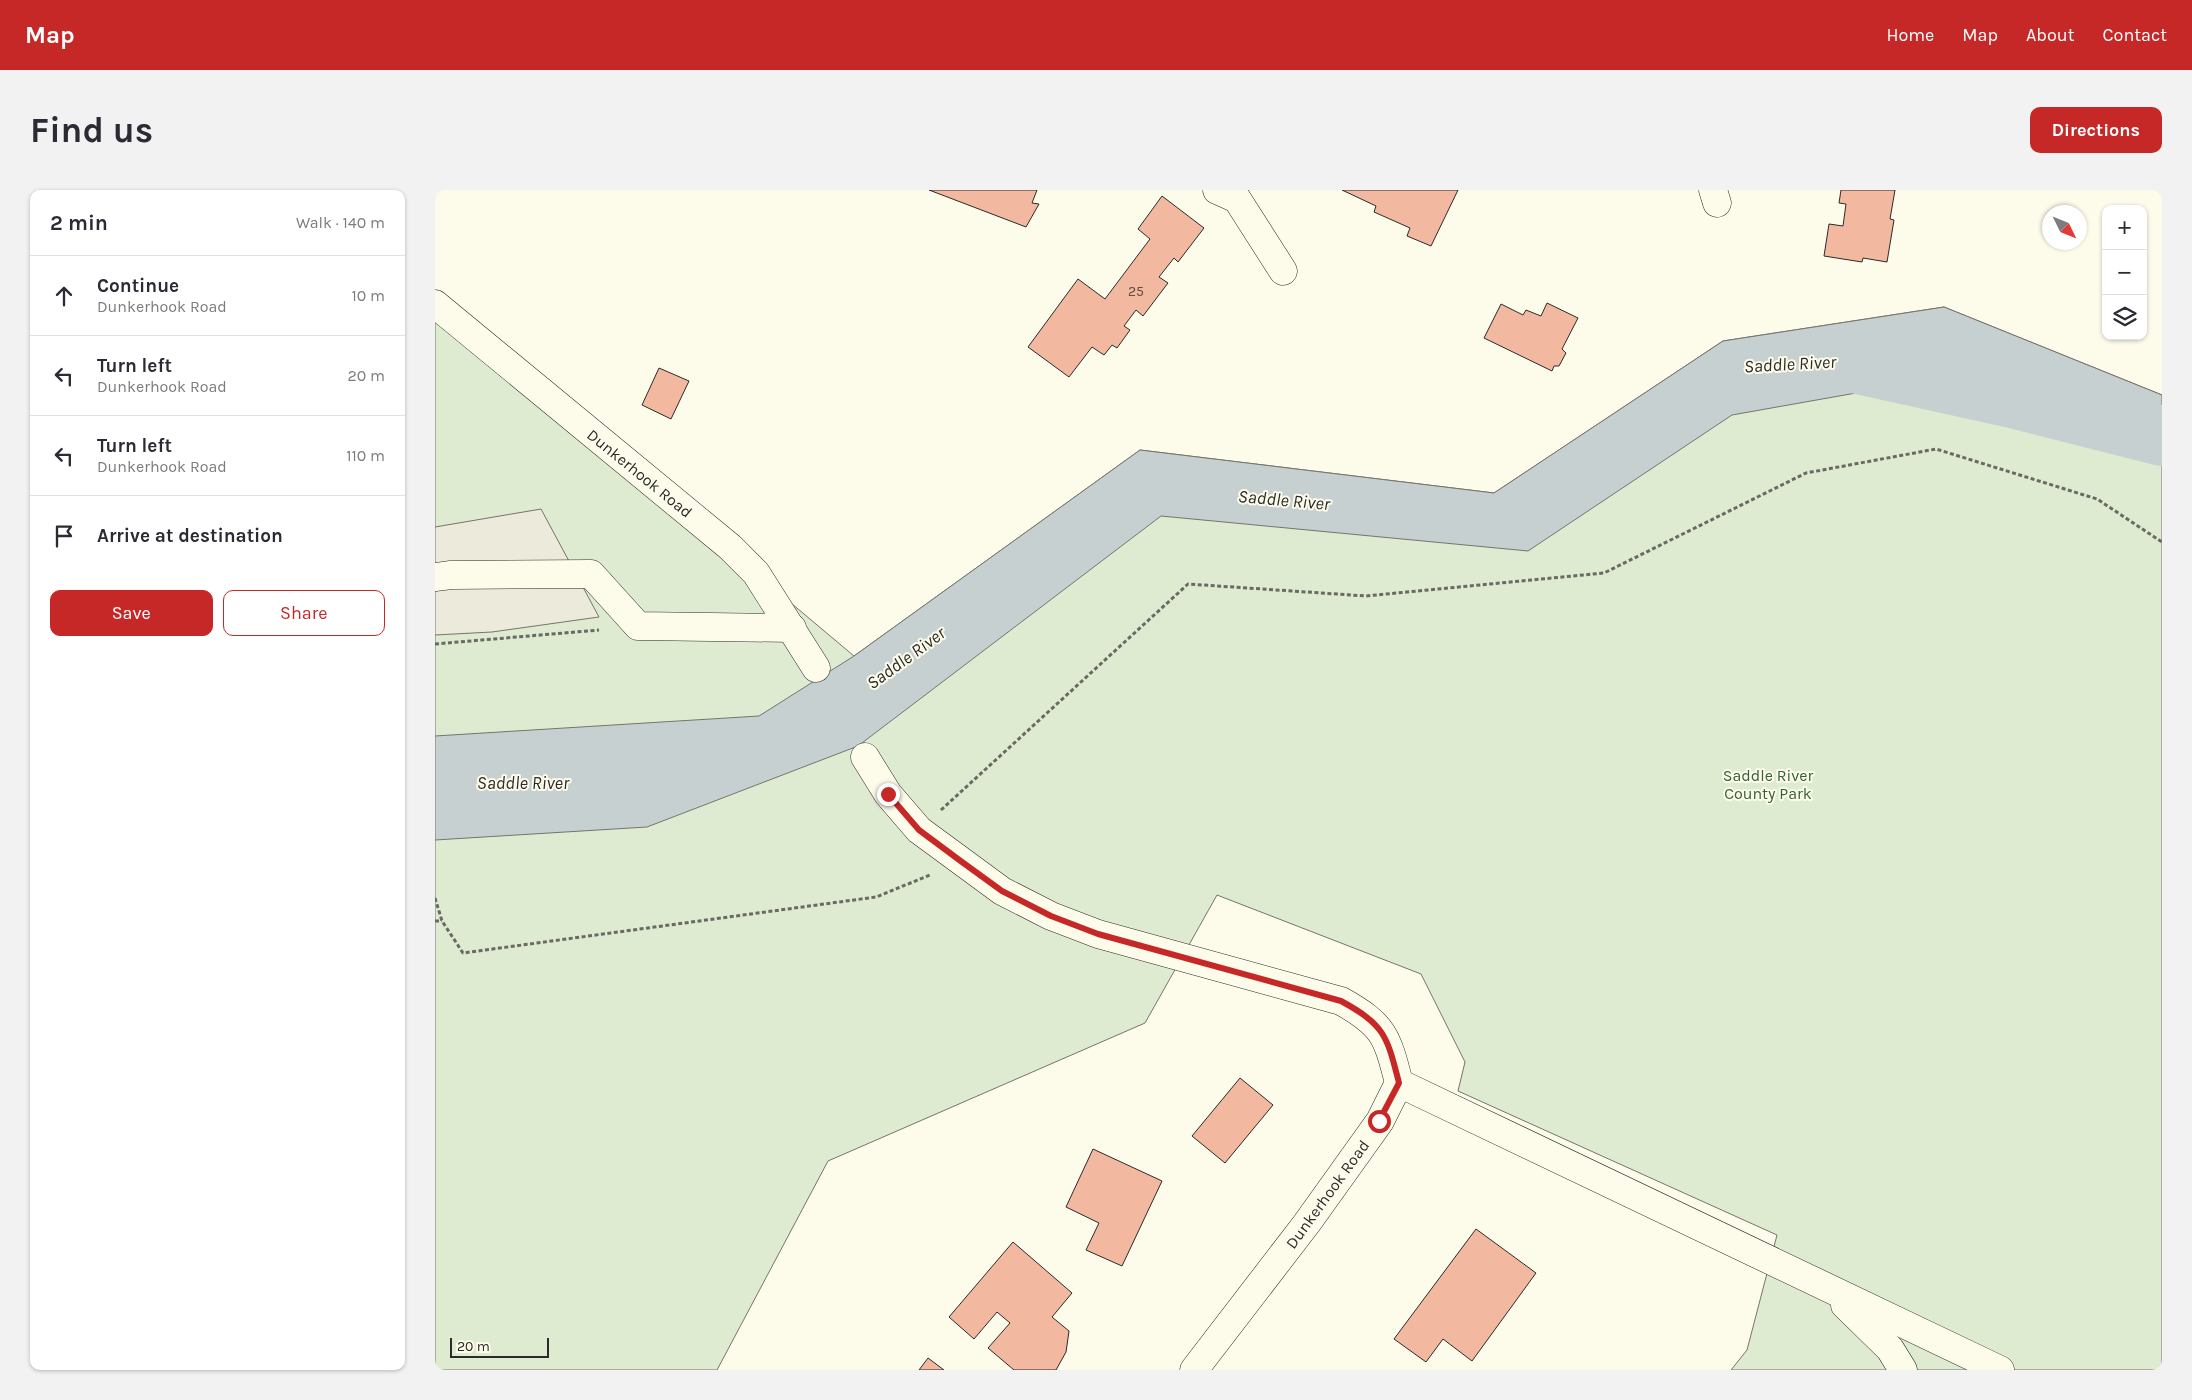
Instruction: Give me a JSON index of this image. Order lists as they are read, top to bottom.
{
  "streets": {
    "street": ["Dunkerhook Road"]
  },
  "water": ["Saddle River"],
  "parks": ["Saddle River County Park"],
  "house_numbers": ["25"],
  "scale_bar": "20 m",
  "north": "bottom right",
  "page": {
    "header": "Map",
    "nav": [
      "Home",
      "Map",
      "About",
      "Contact"
    ],
    "buttons": [
      "Directions",
      ["Save", "Share"]
    ],
    "title": "Find us",
    "heading": ["2 min", "Walk · 140 m"],
    "map_buttons": ["+", "−"],
    "list": [
      ["Continue", "Dunkerhook Road", "10 m"],
      ["Turn left", "Dunkerhook Road", "20 m"],
      ["Turn left", "Dunkerhook Road", "110 m"],
      "Arrive at destination"
    ],
    "scale": "20 m"
  }
}
